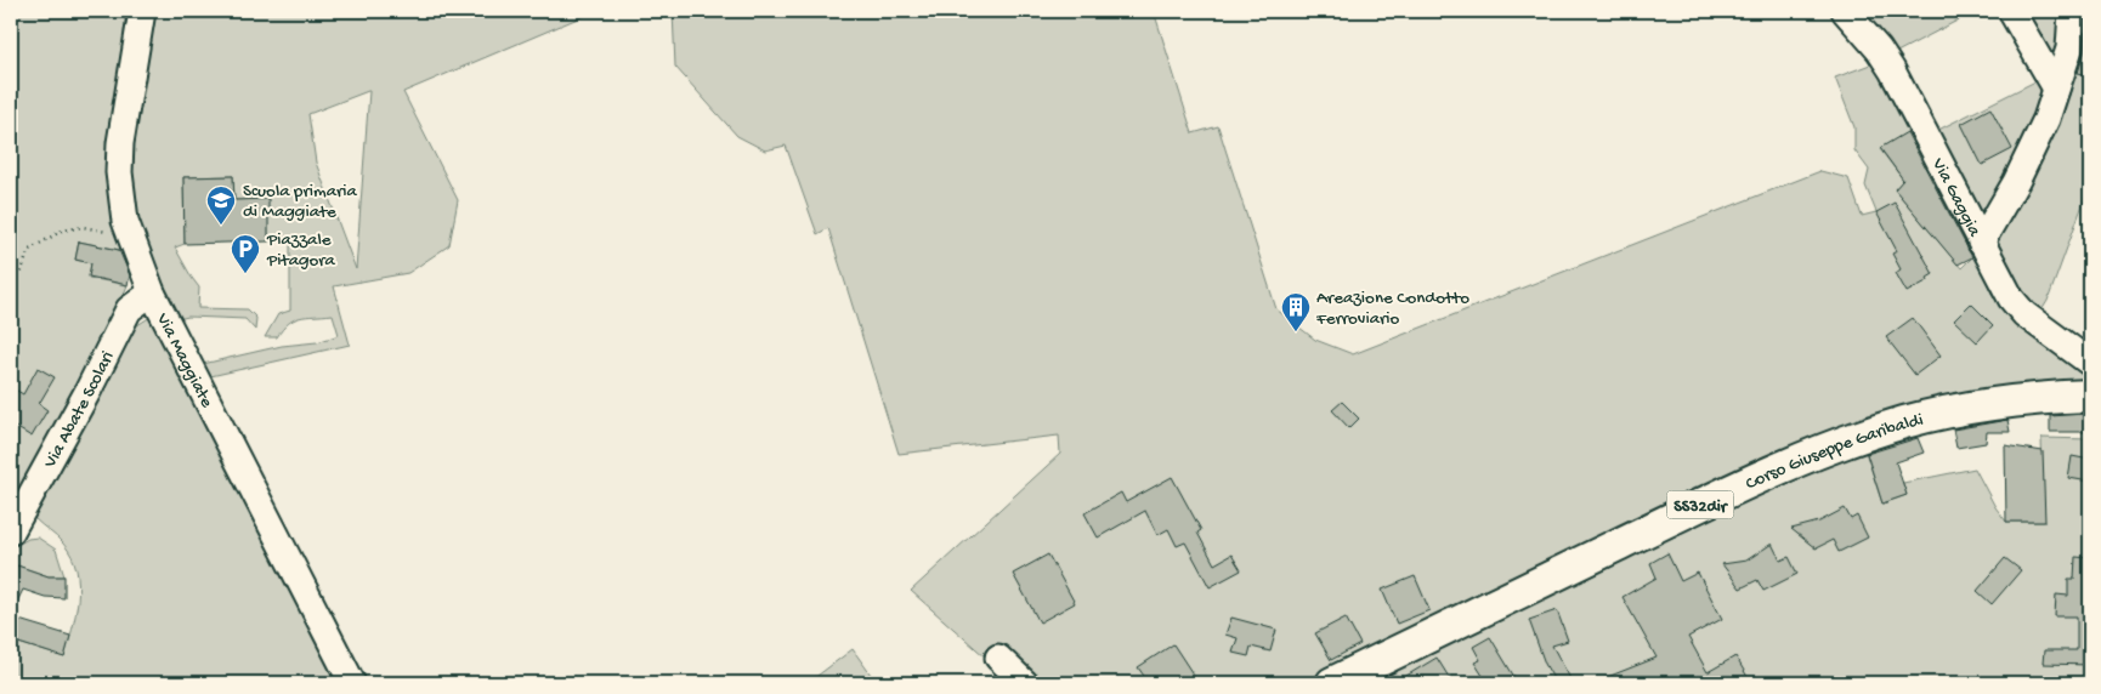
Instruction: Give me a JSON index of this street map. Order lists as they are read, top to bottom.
{
  "streets": {
    "main road": ["Corso Giuseppe Garibaldi", "SS32dir"],
    "street": ["Via Gaggia", "Via Maggiate", "Via Abate Scolari"]
  },
  "crossings": [
    ["Via Maggiate", "Via Abate Scolari"]
  ],
  "places": {
    "school or university": ["Scuola primaria di Maggiate"],
    "parking": ["Piazzale Pitagora"],
    "building": ["Areazione Condotto Ferroviario"]
  }
}
